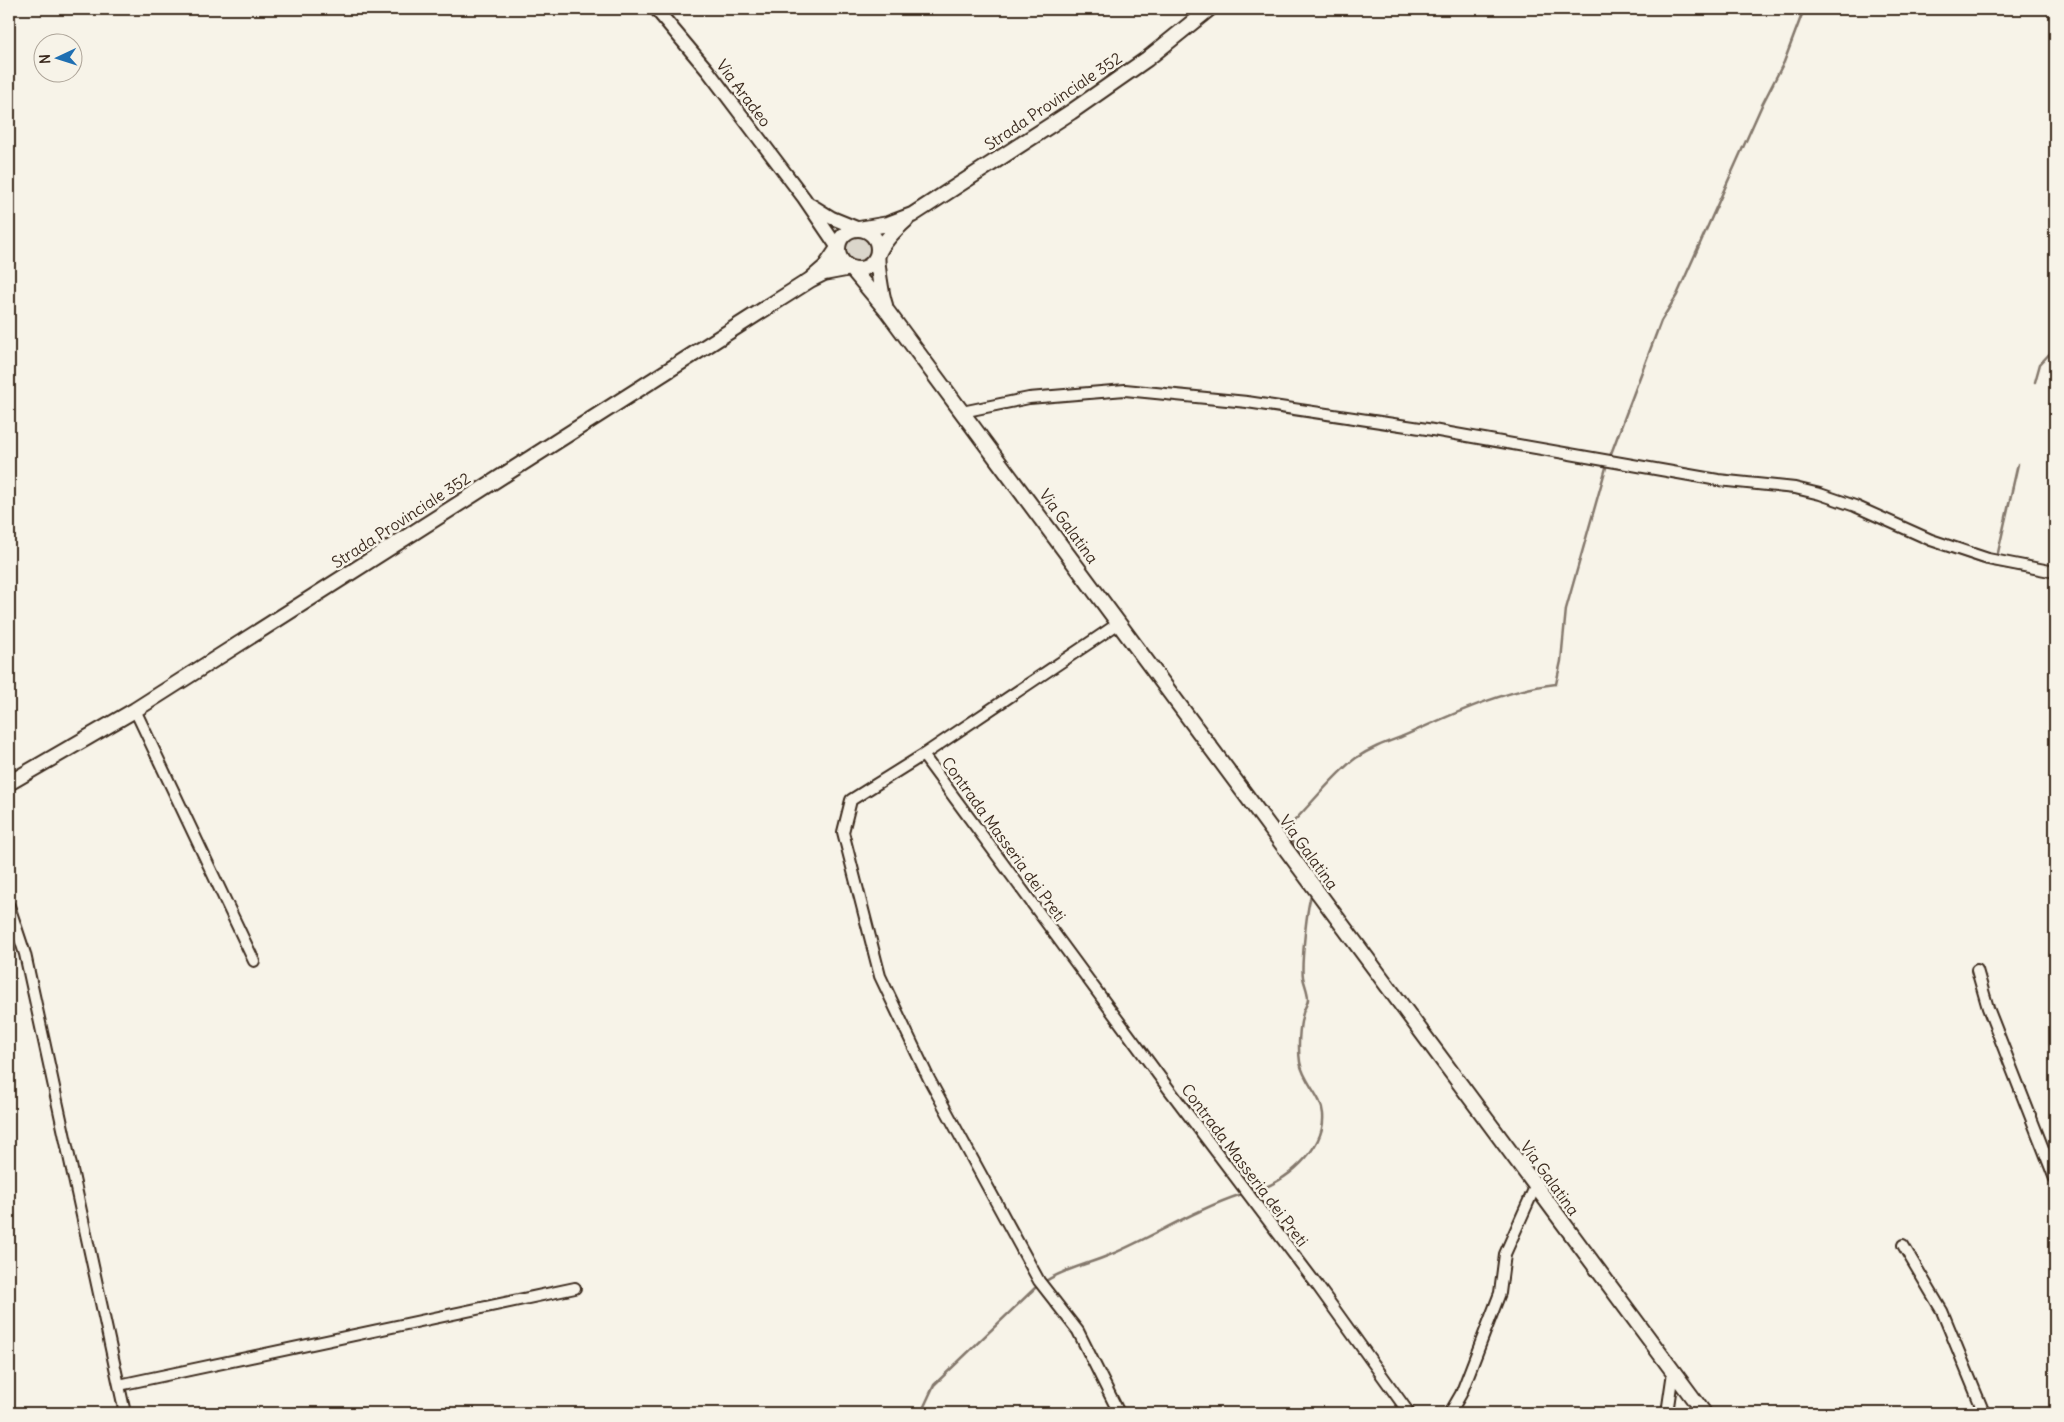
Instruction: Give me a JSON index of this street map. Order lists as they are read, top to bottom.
{
  "streets": {
    "main road": ["Strada Provinciale 352", "Via Galatina"],
    "street": ["Via Aradeo", "Contrada Masseria dei Preti"]
  },
  "crossings": [
    ["Via Aradeo", "Strada Provinciale 352"],
    ["Via Aradeo", "Via Galatina"],
    ["Strada Provinciale 352", "Via Galatina"]
  ],
  "north": "left"
}
